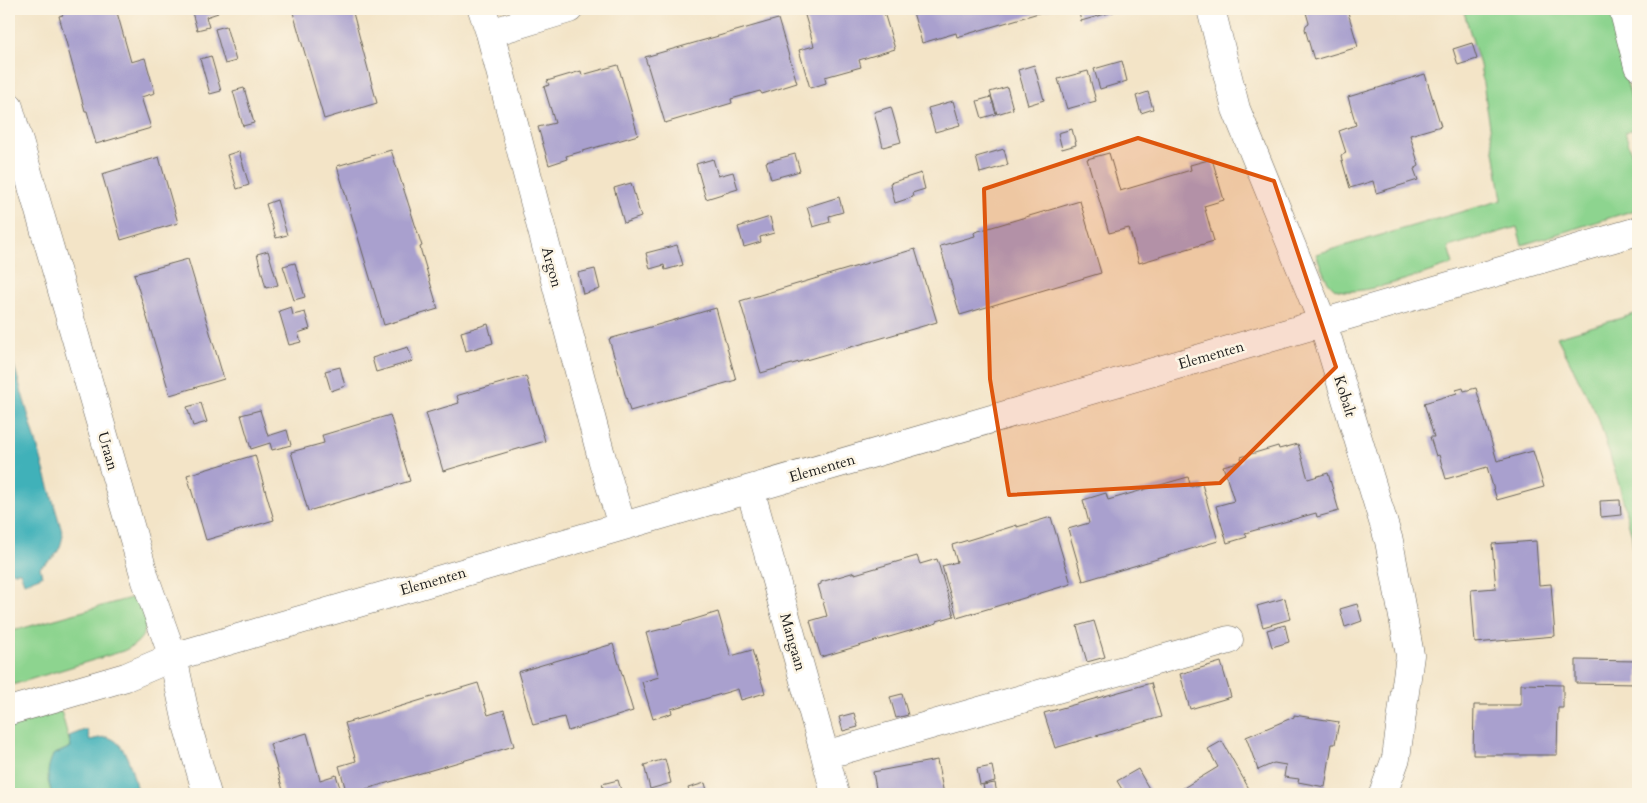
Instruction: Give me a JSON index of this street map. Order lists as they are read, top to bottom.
{
  "streets": {
    "street": [
      "Argon",
      "Elementen",
      "Kobalt",
      "Uraan",
      "Mangaan"
    ]
  },
  "crossings": [
    ["Argon", "Elementen"],
    ["Elementen", "Kobalt"],
    ["Elementen", "Uraan"],
    ["Elementen", "Mangaan"]
  ]
}
